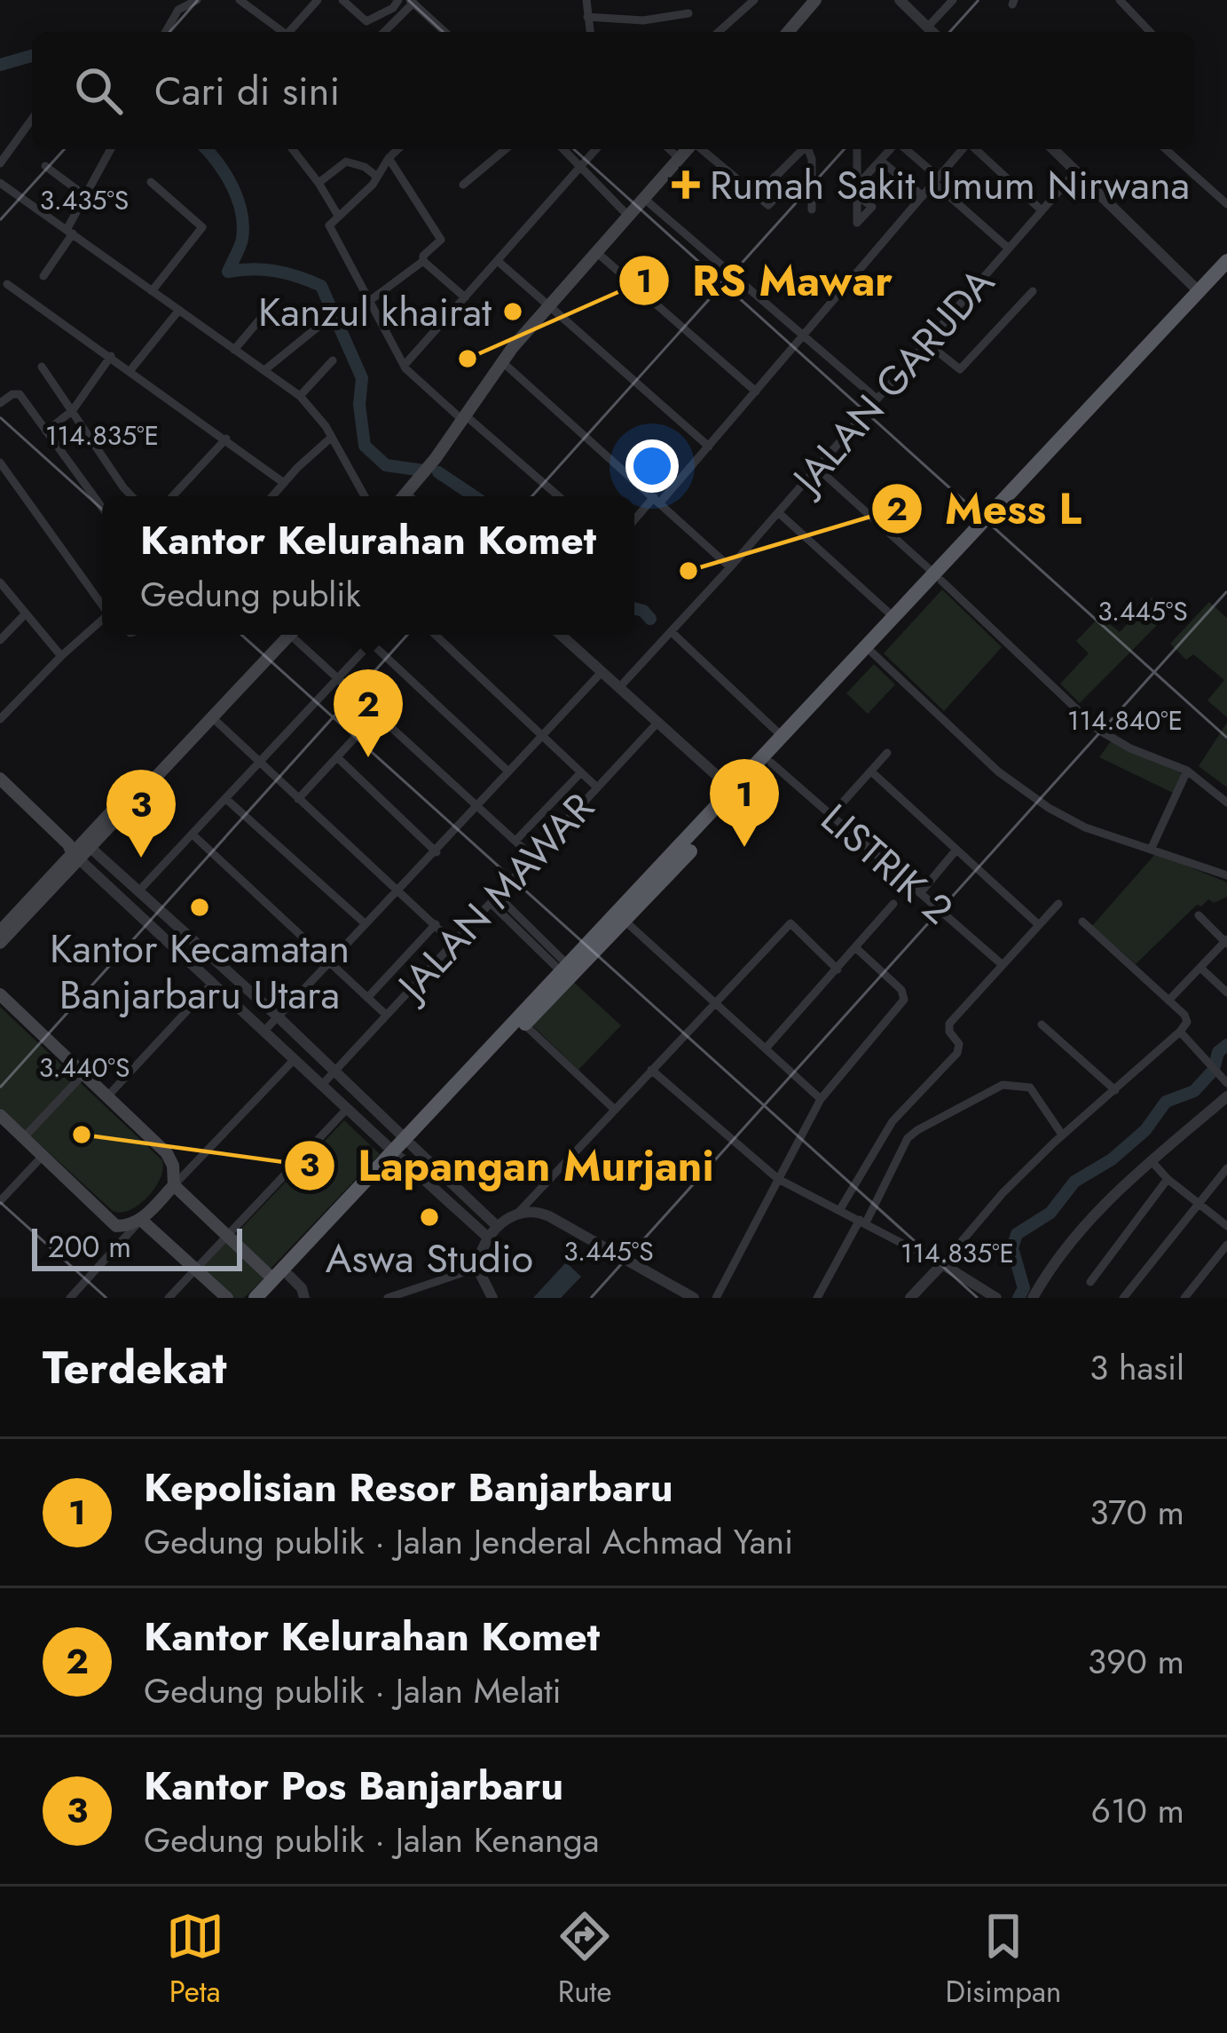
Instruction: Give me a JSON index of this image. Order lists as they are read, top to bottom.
{
  "streets": {
    "street": ["JALAN GARUDA", "LISTRIK 2", "JALAN MAWAR"]
  },
  "places": {
    "health": ["Rumah Sakit Umum Nirwana"],
    "other": [
      "Kanzul khairat",
      "RS Mawar",
      "Mess L",
      "Kantor Kecamatan Banjarbaru Utara",
      "Lapangan Murjani",
      "Aswa Studio"
    ]
  },
  "scale_bar": "200 m",
  "page": {
    "search": "Cari di sini",
    "popup": ["Kantor Kelurahan Komet", "Gedung publik"],
    "pins": ["2", "1", "3"],
    "scale": "200 m",
    "heading": ["Terdekat", "3 hasil"],
    "list": [
      {
        "mark": "1",
        "name": "Kepolisian Resor Banjarbaru",
        "note": "Gedung publik · Jalan Jenderal Achmad Yani",
        "value": "370 m"
      },
      {
        "mark": "2",
        "name": "Kantor Kelurahan Komet",
        "note": "Gedung publik · Jalan Melati",
        "value": "390 m"
      },
      {
        "mark": "3",
        "name": "Kantor Pos Banjarbaru",
        "note": "Gedung publik · Jalan Kenanga",
        "value": "610 m"
      }
    ],
    "nav": ["Peta", "Rute", "Disimpan"]
  },
  "coordinates": [
    "3.435°S",
    "114.835°E",
    "3.445°S",
    "114.840°E",
    "3.440°S"
  ]
}
